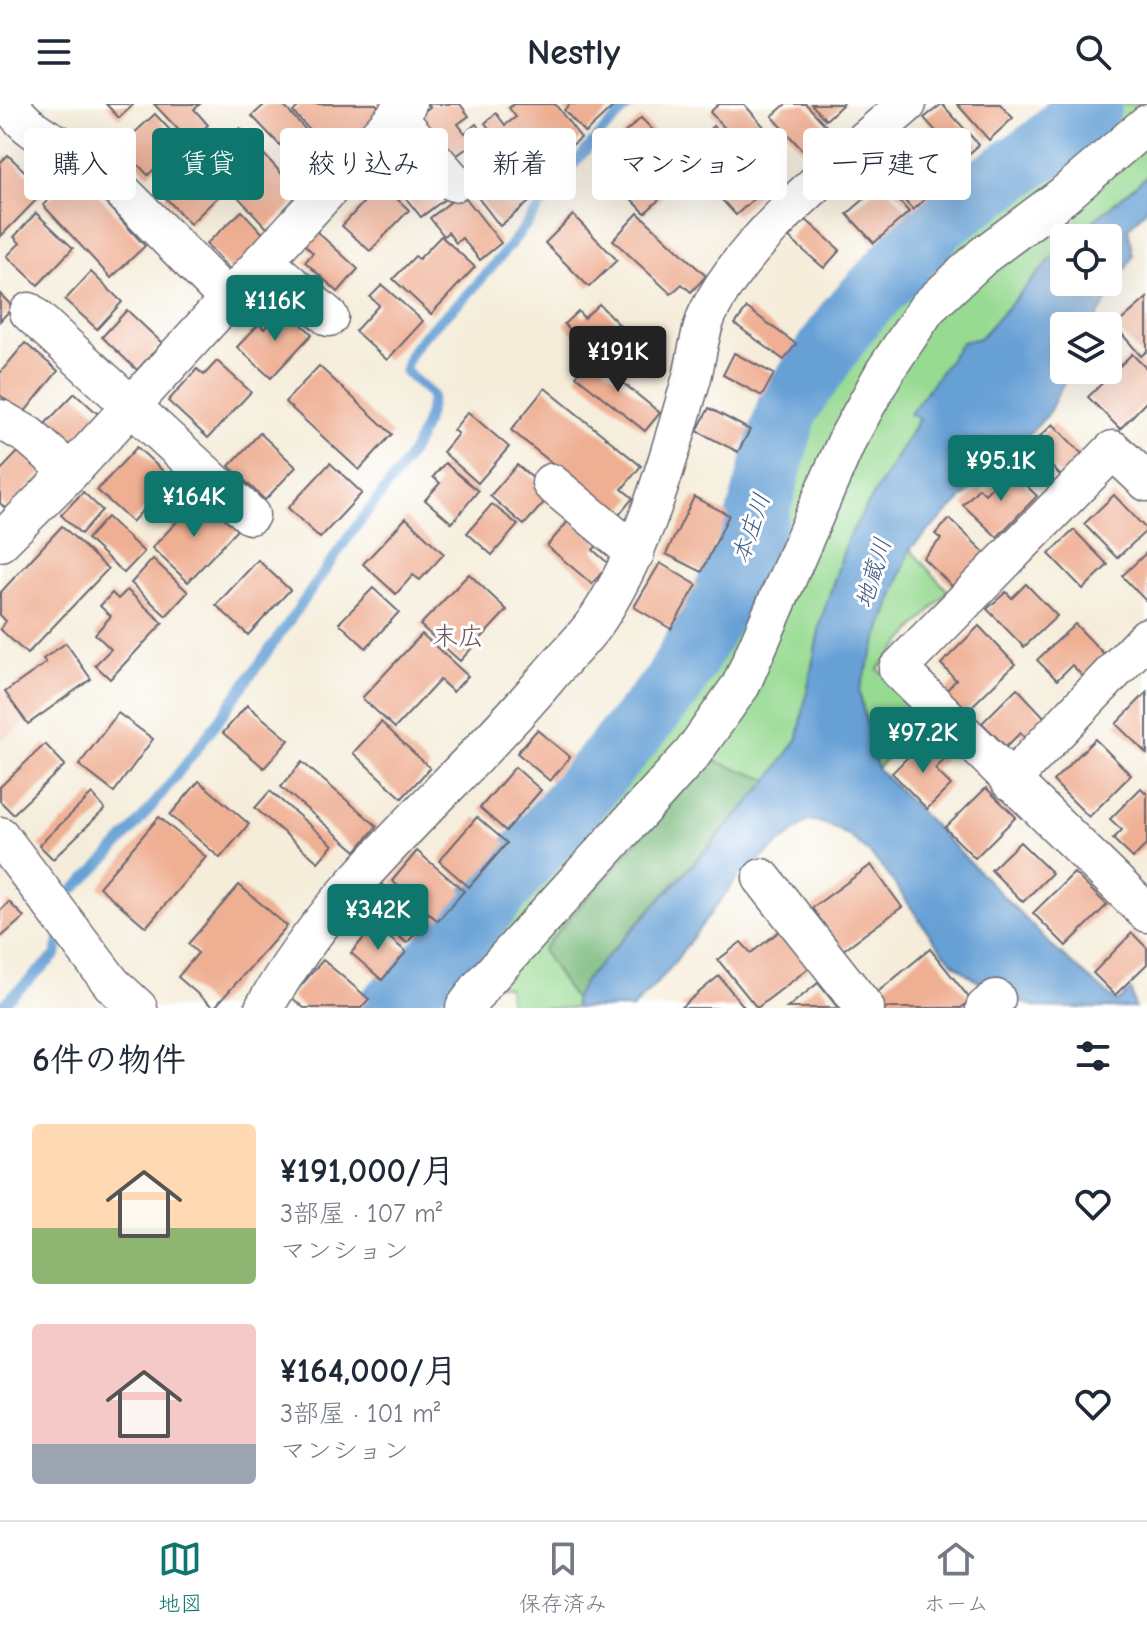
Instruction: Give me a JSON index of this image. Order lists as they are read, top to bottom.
{
  "districts": ["末広"],
  "water": ["本庄川", "地蔵川"],
  "page": {
    "header": "Nestly",
    "chip": [
      "購入",
      "賃貸",
      "絞り込み",
      "新着",
      "マンション",
      "一戸建て"
    ],
    "price": [
      "¥116K",
      "¥191K",
      "¥95.1K",
      "¥164K",
      "¥97.2K",
      "¥342K"
    ],
    "heading": "6件の物件",
    "list": [
      {
        "name": "¥191,000/月",
        "note": "3部屋 · 107 m² · マンション"
      },
      {
        "name": "¥164,000/月",
        "note": "3部屋 · 101 m² · マンション"
      }
    ],
    "tabs": ["地図", "保存済み", "ホーム"]
  }
}
